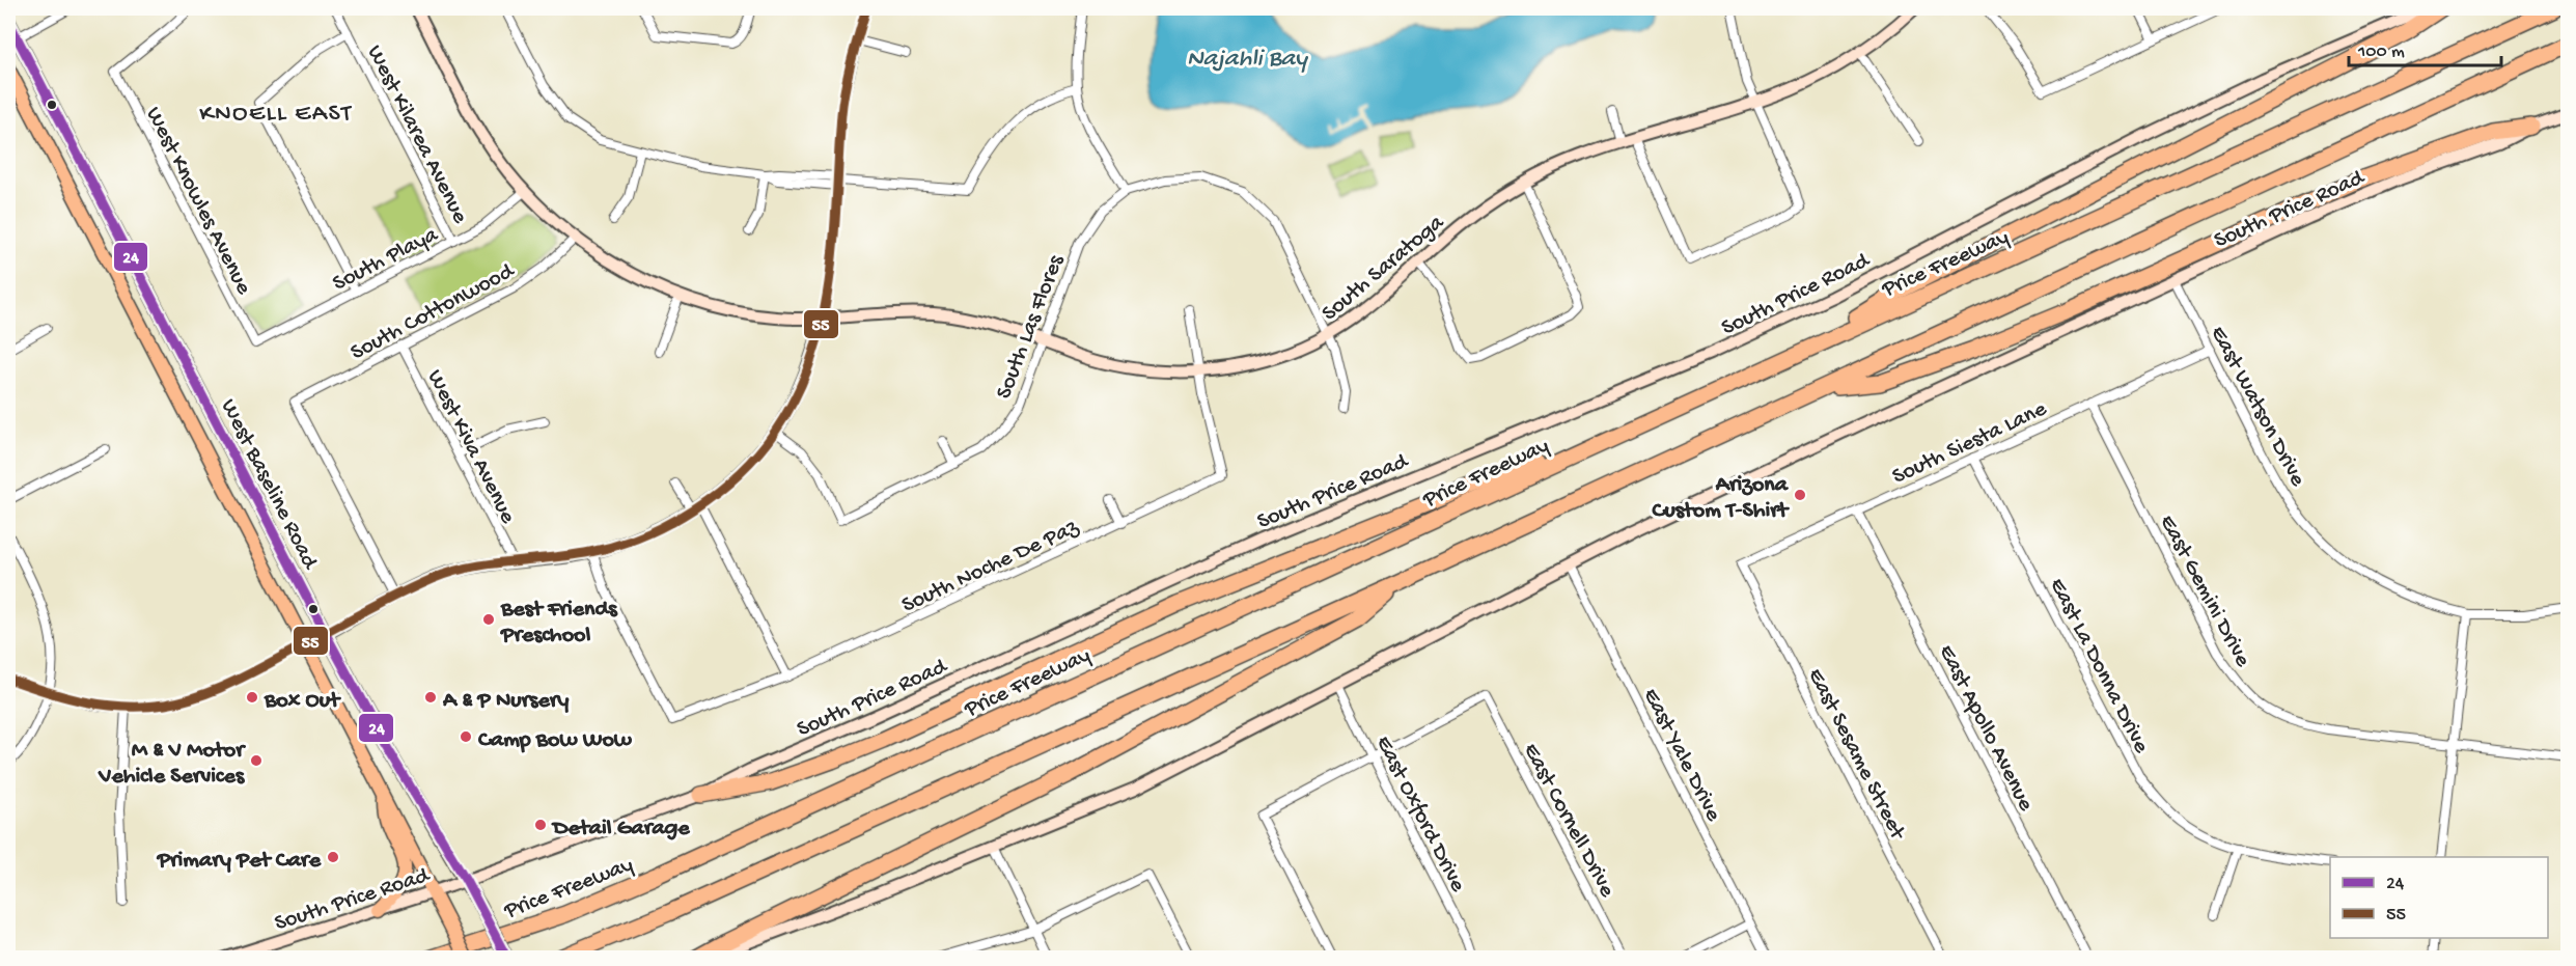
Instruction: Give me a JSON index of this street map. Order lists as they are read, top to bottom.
{
  "streets": {
    "highway": ["Price Freeway"],
    "main road": ["South Price Road", "South Saratoga", "West Baseline Road"],
    "street": [
      "West Kilarea Avenue",
      "West Knowles Avenue",
      "South Playa",
      "South Cottonwood",
      "South Las Flores",
      "East Watson Drive",
      "South Siesta Lane",
      "West Kiva Avenue",
      "South Noche De Paz",
      "East Gemini Drive",
      "East La Donna Drive",
      "East Apollo Avenue",
      "East Sesame Street",
      "East Yale Drive",
      "East Oxford Drive",
      "East Cornell Drive"
    ]
  },
  "crossings": [
    ["West Kilarea Avenue", "South Playa"],
    ["West Knowles Avenue", "South Playa"],
    ["South Price Road", "East Watson Drive"],
    ["South Price Road", "West Baseline Road"],
    ["South Price Road", "East Yale Drive"],
    ["South Price Road", "East Oxford Drive"],
    ["South Playa", "South Saratoga"],
    ["South Saratoga", "South Cottonwood"],
    ["South Saratoga", "South Las Flores"],
    ["South Saratoga", "South Noche De Paz"],
    ["South Cottonwood", "West Kiva Avenue"],
    ["East Watson Drive", "South Siesta Lane"],
    ["South Siesta Lane", "East Gemini Drive"],
    ["South Siesta Lane", "East La Donna Drive"],
    ["South Siesta Lane", "East Apollo Avenue"],
    ["South Siesta Lane", "East Sesame Street"],
    ["East Oxford Drive", "East Cornell Drive"]
  ],
  "districts": ["KNOELL EAST"],
  "water": ["Najahli Bay"],
  "places": [
    "Arizona Custom T-Shirt",
    "Best Friends Preschool",
    "Box Out",
    "A & P Nursery",
    "Camp Bow Wow",
    "M & V Motor Vehicle Services",
    "Detail Garage",
    "Primary Pet Care"
  ],
  "lines": ["transit line 55", "transit line 24"],
  "legend": ["24", "55"],
  "scale_bar": "100 m"
}
